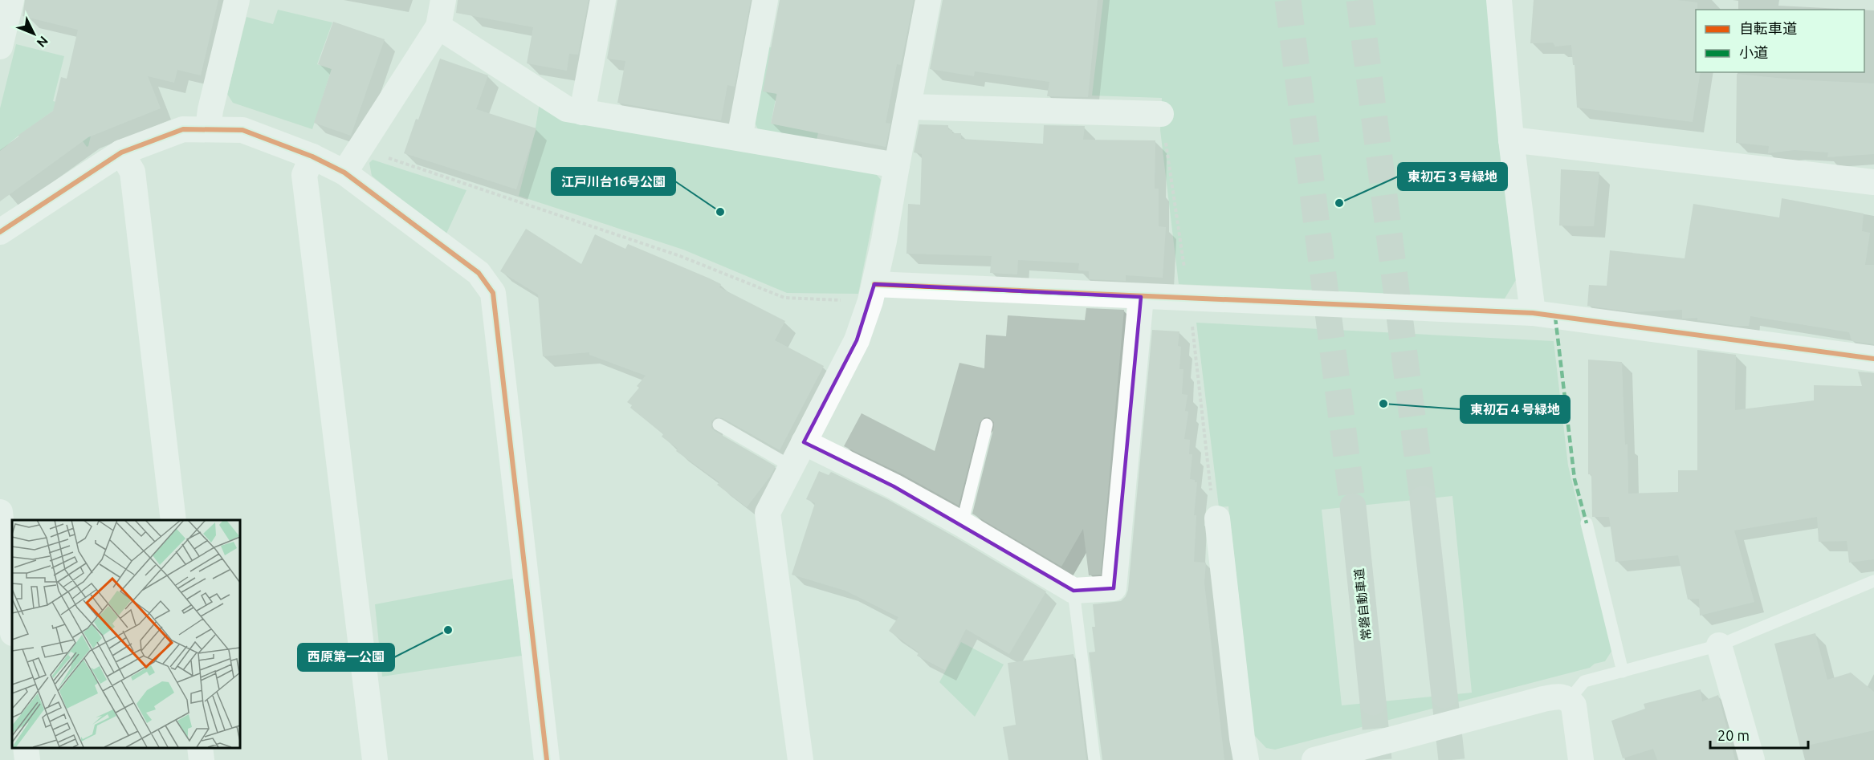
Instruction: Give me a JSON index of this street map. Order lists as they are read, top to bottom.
{
  "streets": {
    "highway": ["常磐自動車道"]
  },
  "places": [
    "東初石３号緑地",
    "江戸川台16号公園",
    "東初石４号緑地",
    "西原第一公園"
  ],
  "legend": ["自転車道", "小道"],
  "scale_bar": "20 m",
  "north": "bottom right"
}
